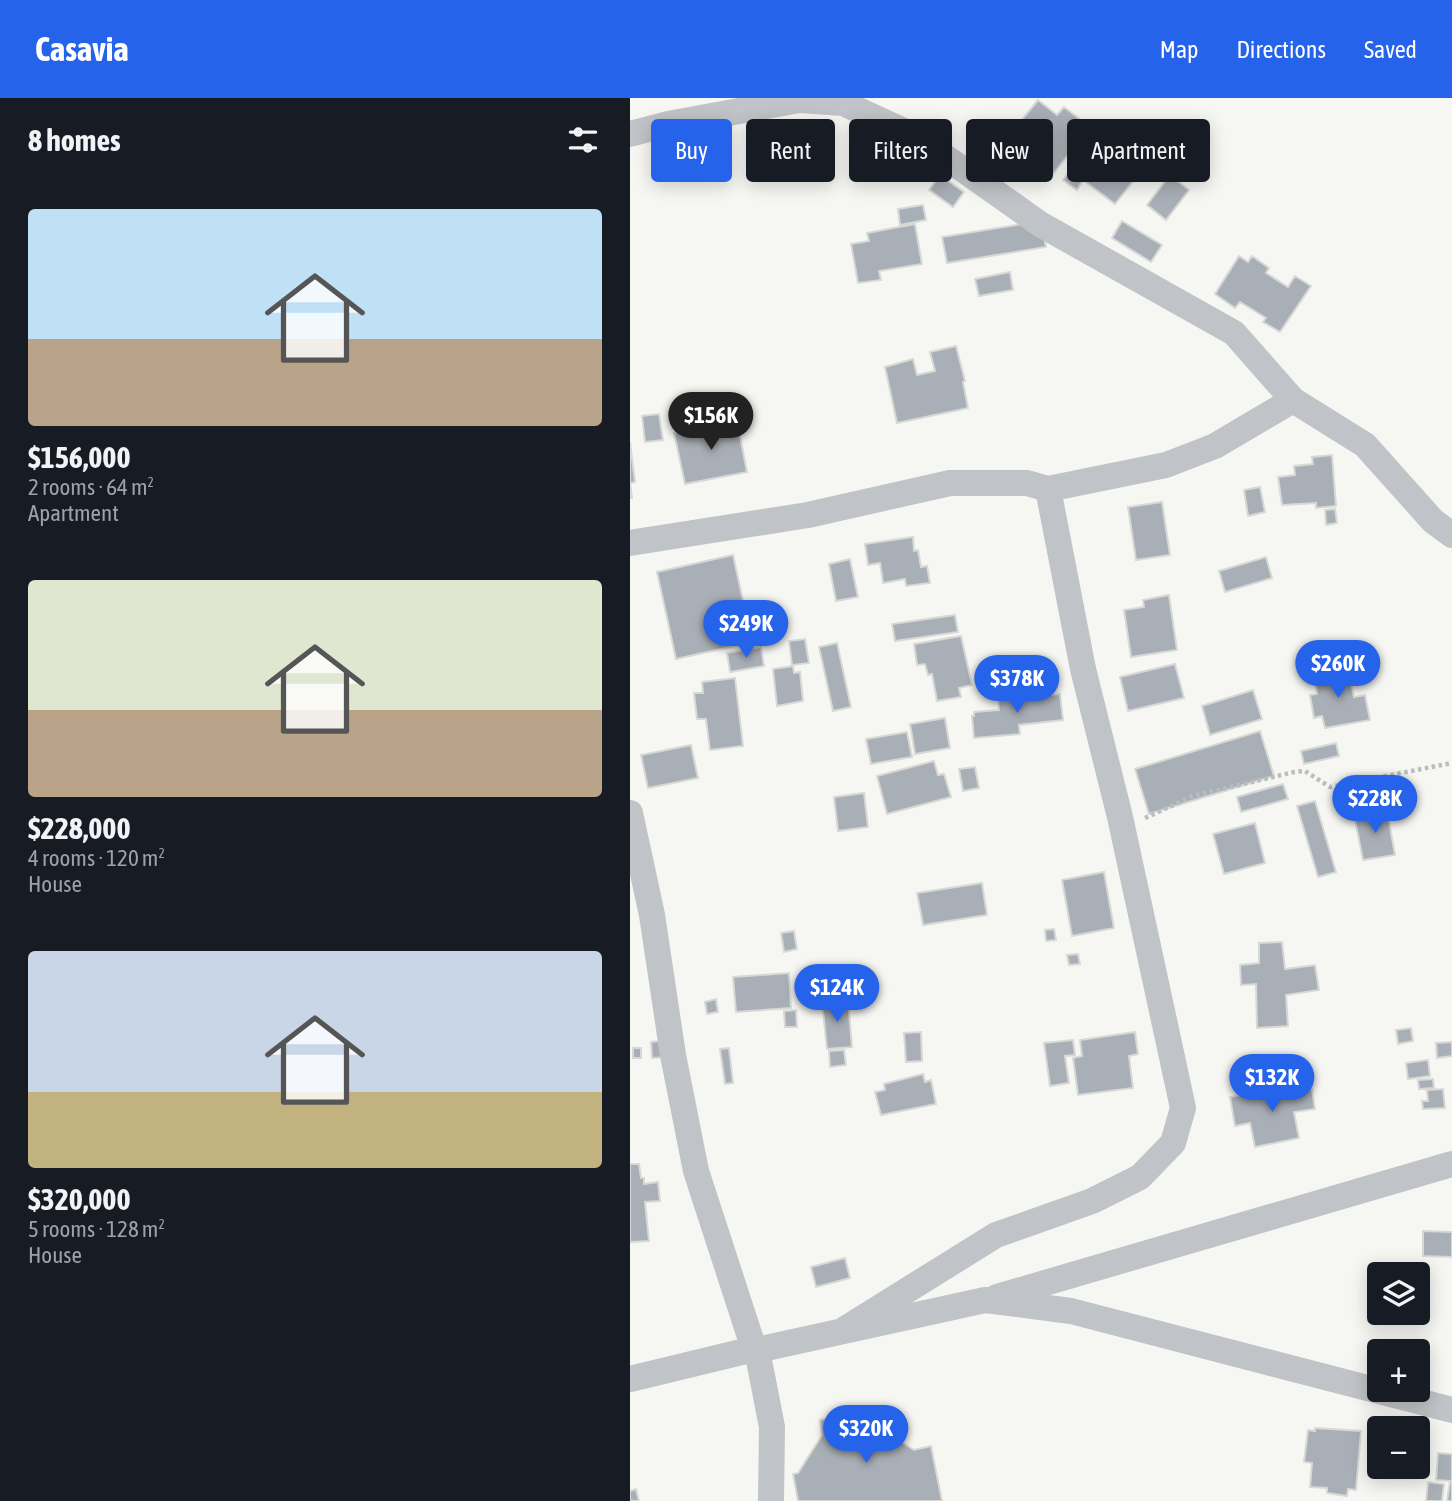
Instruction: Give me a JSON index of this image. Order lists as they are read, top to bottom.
{
  "page": {
    "header": "Casavia",
    "nav": ["Map", "Directions", "Saved"],
    "heading": "8 homes",
    "chip": [
      "Buy",
      "Rent",
      "Filters",
      "New",
      "Apartment"
    ],
    "list": [
      {
        "name": "$156,000",
        "note": "2 rooms · 64 m² · Apartment"
      },
      {
        "name": "$228,000",
        "note": "4 rooms · 120 m² · House"
      },
      {
        "name": "$320,000",
        "note": "5 rooms · 128 m² · House"
      }
    ],
    "price": [
      "$156K",
      "$249K",
      "$260K",
      "$378K",
      "$228K",
      "$124K",
      "$132K",
      "$320K"
    ],
    "map_buttons": ["+", "−"]
  }
}
